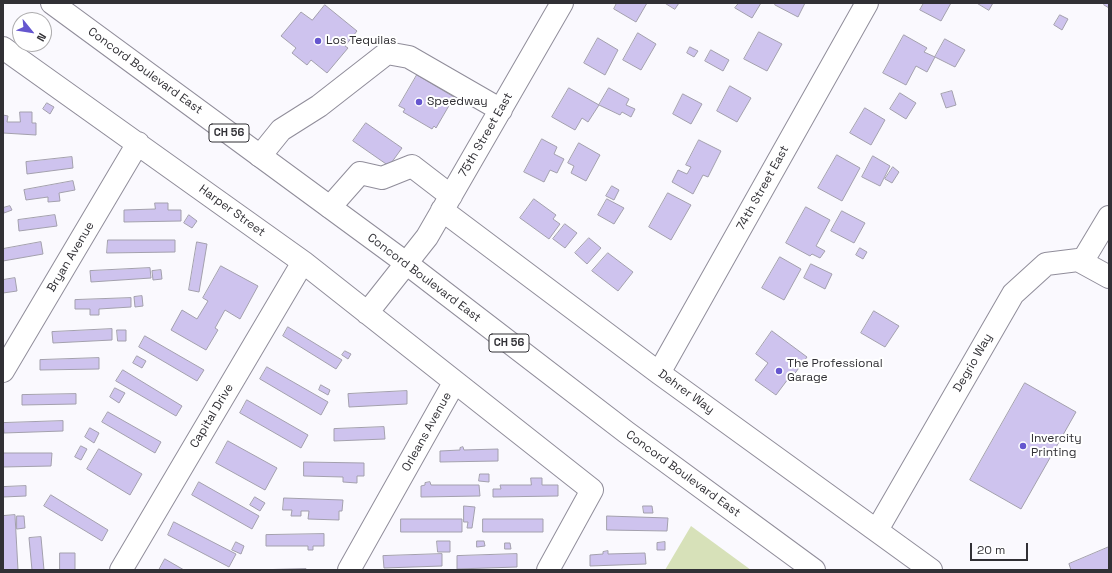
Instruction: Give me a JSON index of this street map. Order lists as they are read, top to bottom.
{
  "streets": {
    "street": [
      "Concord Boulevard East",
      "CH 56",
      "75th Street East",
      "74th Street East",
      "Harper Street",
      "Bryan Avenue",
      "Degrio Way",
      "Dehrer Way",
      "Capital Drive",
      "Orleans Avenue"
    ]
  },
  "crossings": [
    ["Concord Boulevard East", "75th Street East"],
    ["Concord Boulevard East", "Dehrer Way"],
    ["75th Street East", "Harper Street"],
    ["75th Street East", "Dehrer Way"],
    ["74th Street East", "Dehrer Way"],
    ["Harper Street", "Bryan Avenue"],
    ["Harper Street", "Capital Drive"],
    ["Harper Street", "Orleans Avenue"],
    ["Degrio Way", "Dehrer Way"]
  ],
  "places": [
    "Los Tequilas",
    "Speedway",
    "The Professional Garage",
    "Invercity Printing"
  ],
  "scale_bar": "20 m",
  "north": "bottom right"
}
